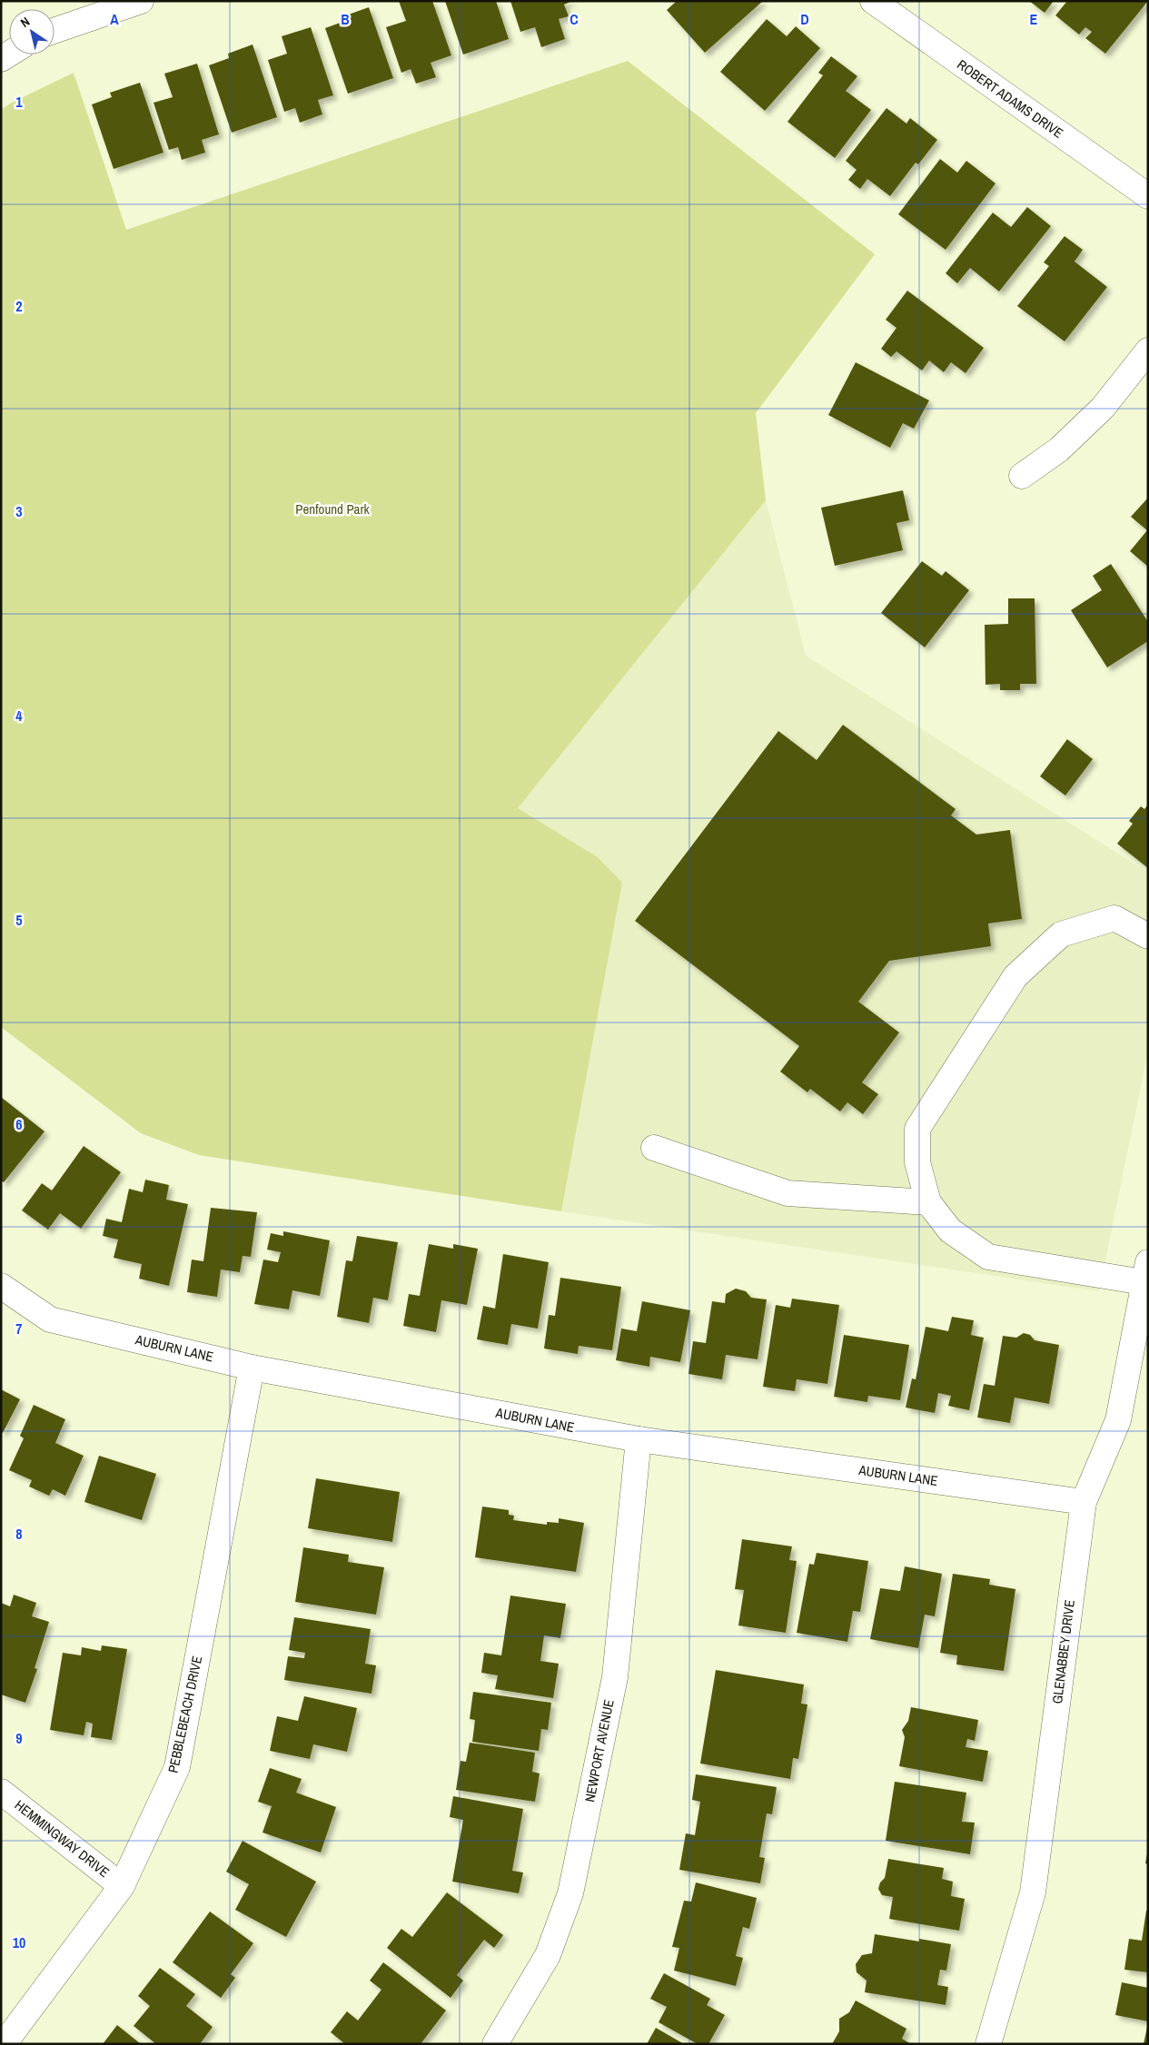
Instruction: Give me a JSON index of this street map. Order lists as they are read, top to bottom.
{
  "streets": {
    "street": [
      "ROBERT ADAMS DRIVE",
      "AUBURN LANE",
      "GLENABBEY DRIVE",
      "PEBBLEBEACH DRIVE",
      "NEWPORT AVENUE",
      "HEMMINGWAY DRIVE"
    ]
  },
  "crossings": [
    ["AUBURN LANE", "GLENABBEY DRIVE"],
    ["AUBURN LANE", "PEBBLEBEACH DRIVE"],
    ["AUBURN LANE", "NEWPORT AVENUE"],
    ["PEBBLEBEACH DRIVE", "HEMMINGWAY DRIVE"]
  ],
  "parks": ["Penfound Park"],
  "north": "top left",
  "grid": {
    "columns": [
      "A",
      "B",
      "C",
      "D",
      "E"
    ],
    "rows": [
      "1",
      "2",
      "3",
      "4",
      "5",
      "6",
      "7",
      "8",
      "9",
      "10"
    ]
  }
}
